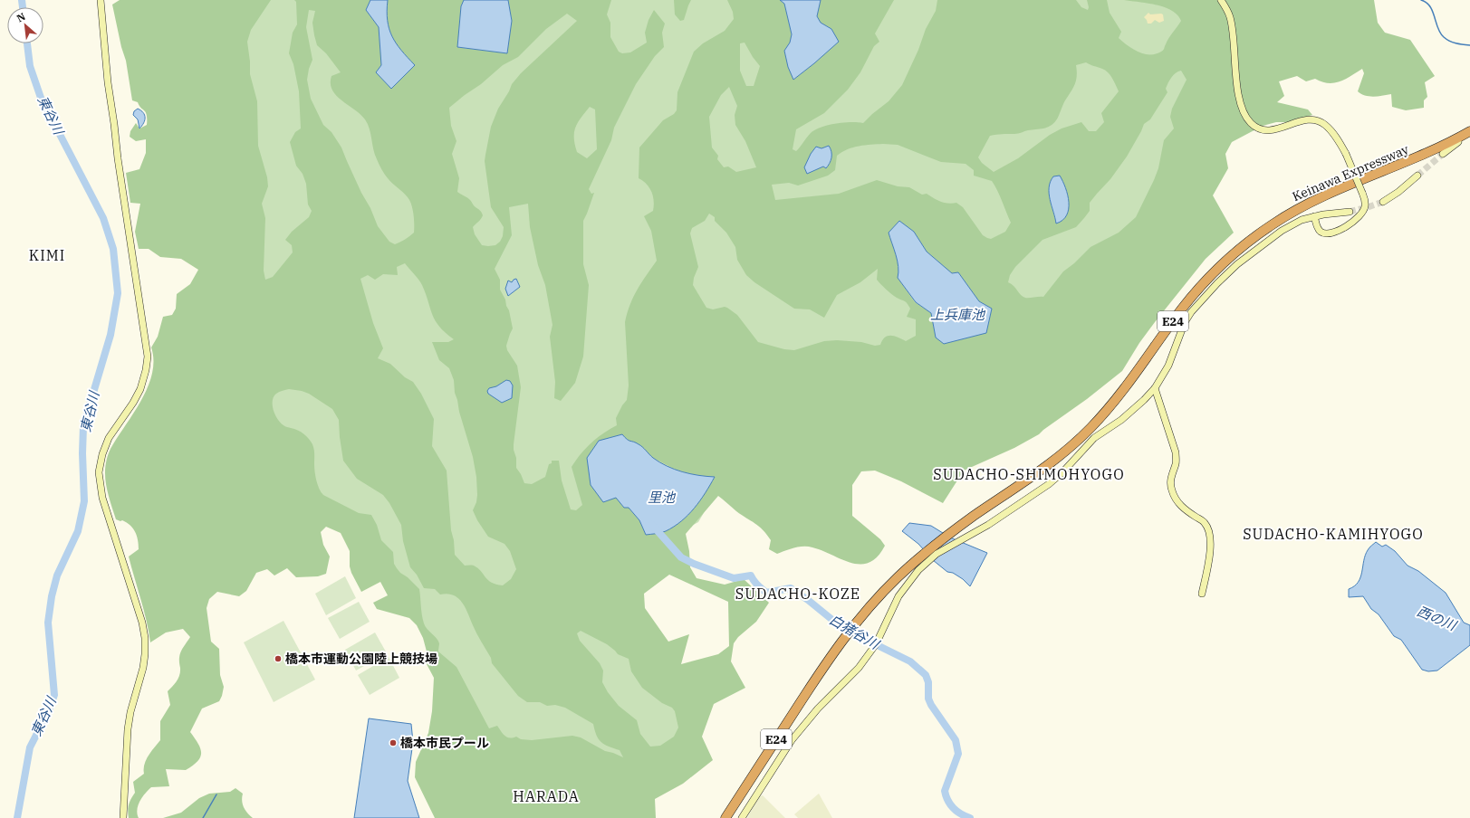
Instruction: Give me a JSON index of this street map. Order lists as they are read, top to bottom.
{
  "streets": {
    "highway": ["Keinawa Expressway", "E24"]
  },
  "districts": [
    "KIMI",
    "SUDACHO-SHIMOHYOGO",
    "SUDACHO-KAMIHYOGO",
    "SUDACHO-KOZE",
    "HARADA"
  ],
  "water": [
    "東谷川",
    "上兵庫池",
    "里池",
    "西の川",
    "白猪谷川"
  ],
  "places": ["橋本市運動公園陸上競技場", "橋本市民プール"],
  "north": "top left"
}
